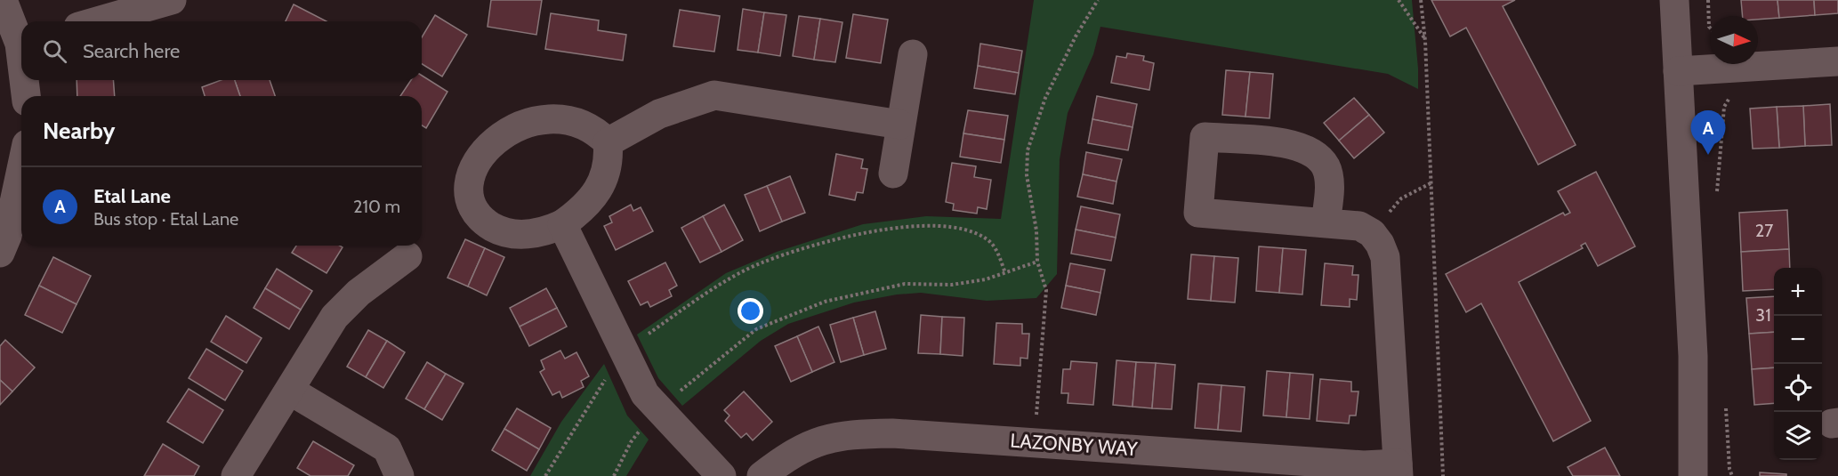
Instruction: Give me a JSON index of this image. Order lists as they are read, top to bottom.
{
  "streets": {
    "street": ["LAZONBY WAY"]
  },
  "house_numbers": ["27", "31"],
  "north": "right",
  "page": {
    "search": "Search here",
    "heading": "Nearby",
    "pins": "A",
    "list": [
      {
        "mark": "A",
        "name": "Etal Lane",
        "note": "Bus stop · Etal Lane",
        "value": "210 m"
      }
    ],
    "map_buttons": ["+", "−"]
  }
}
